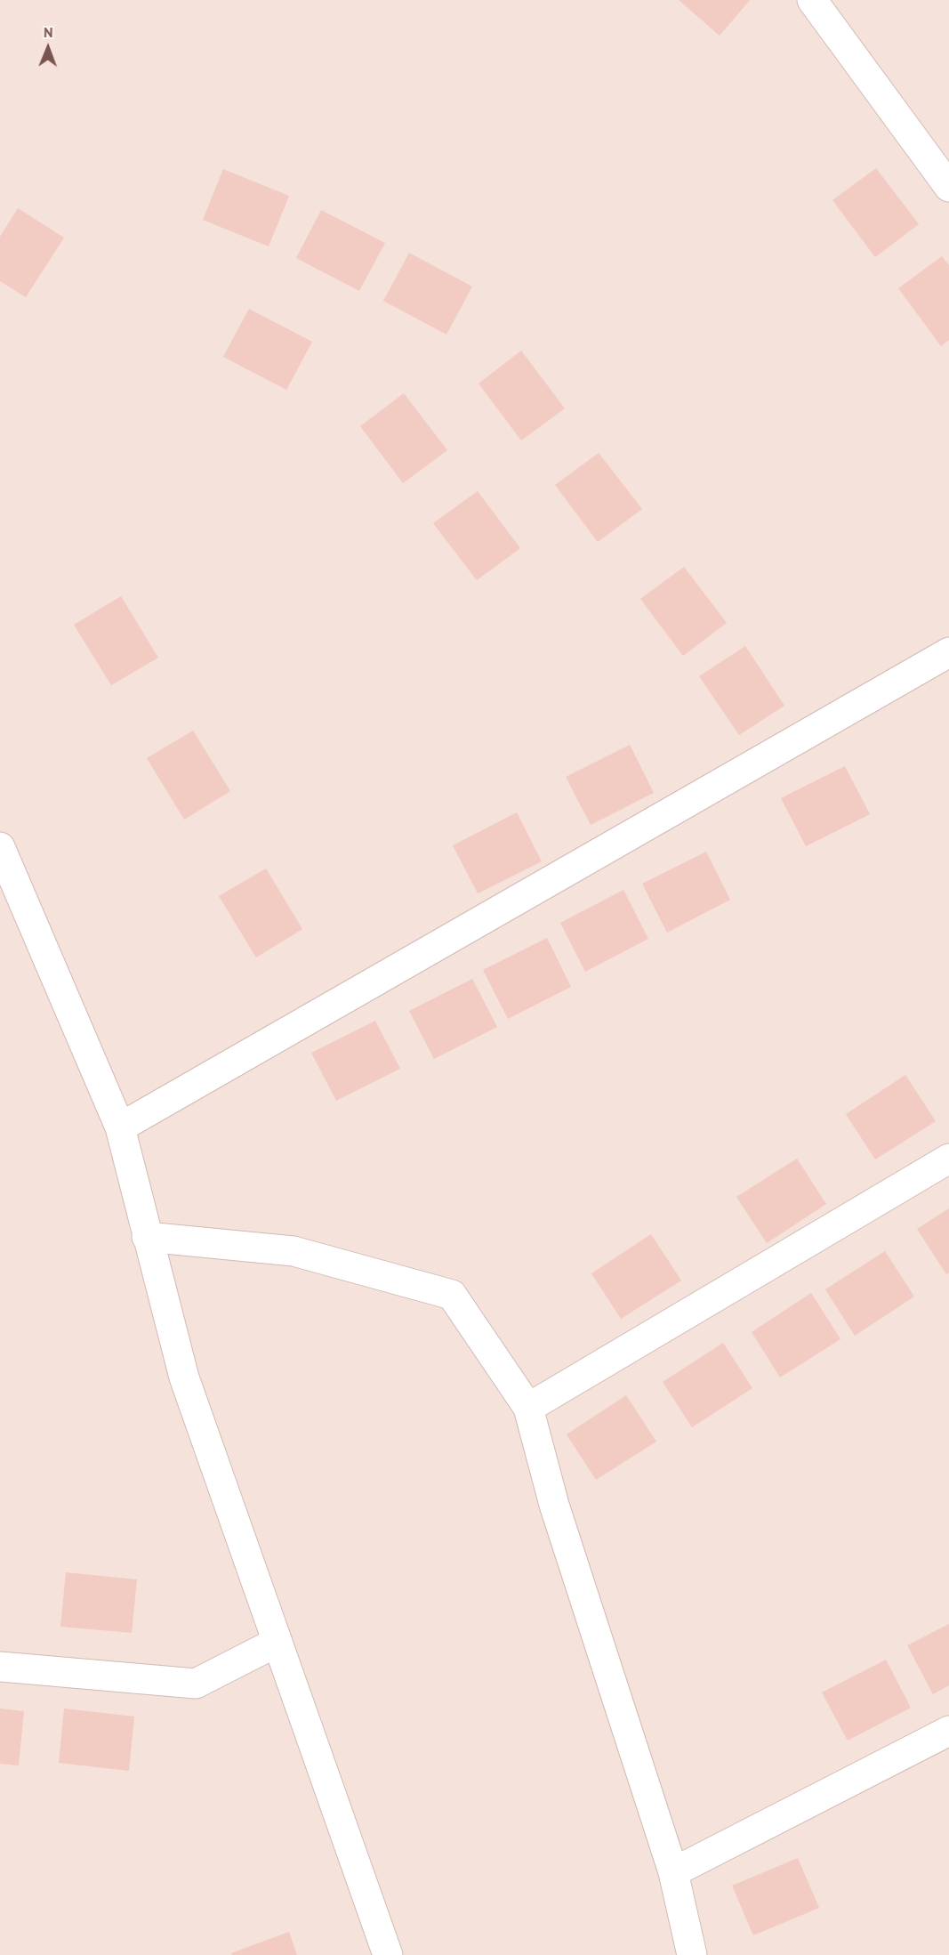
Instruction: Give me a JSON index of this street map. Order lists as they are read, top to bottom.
{
  "north": "top"
}
